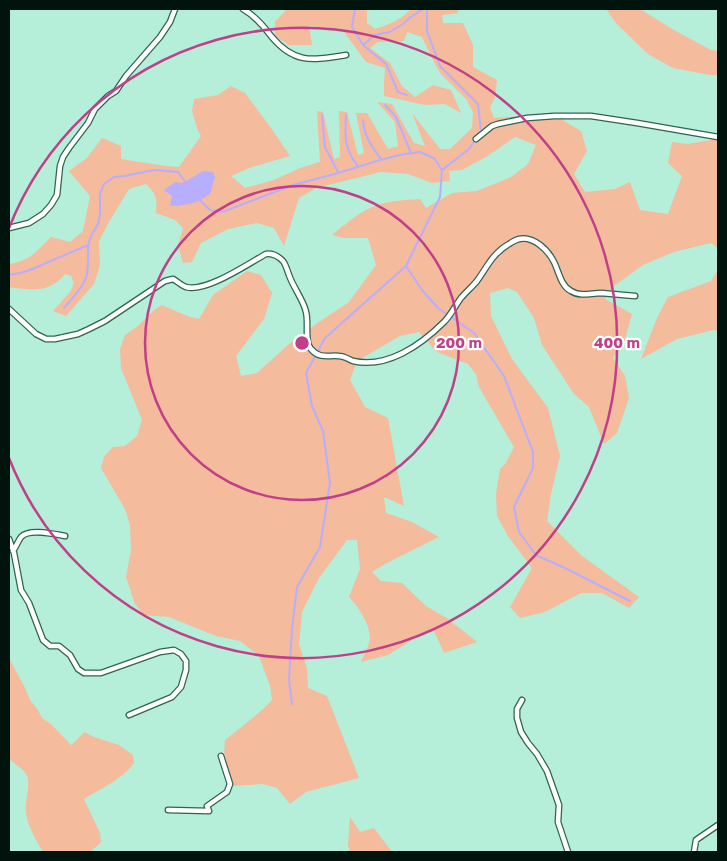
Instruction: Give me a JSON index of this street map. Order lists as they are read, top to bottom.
{
  "rings": ["200 m", "400 m"]
}
